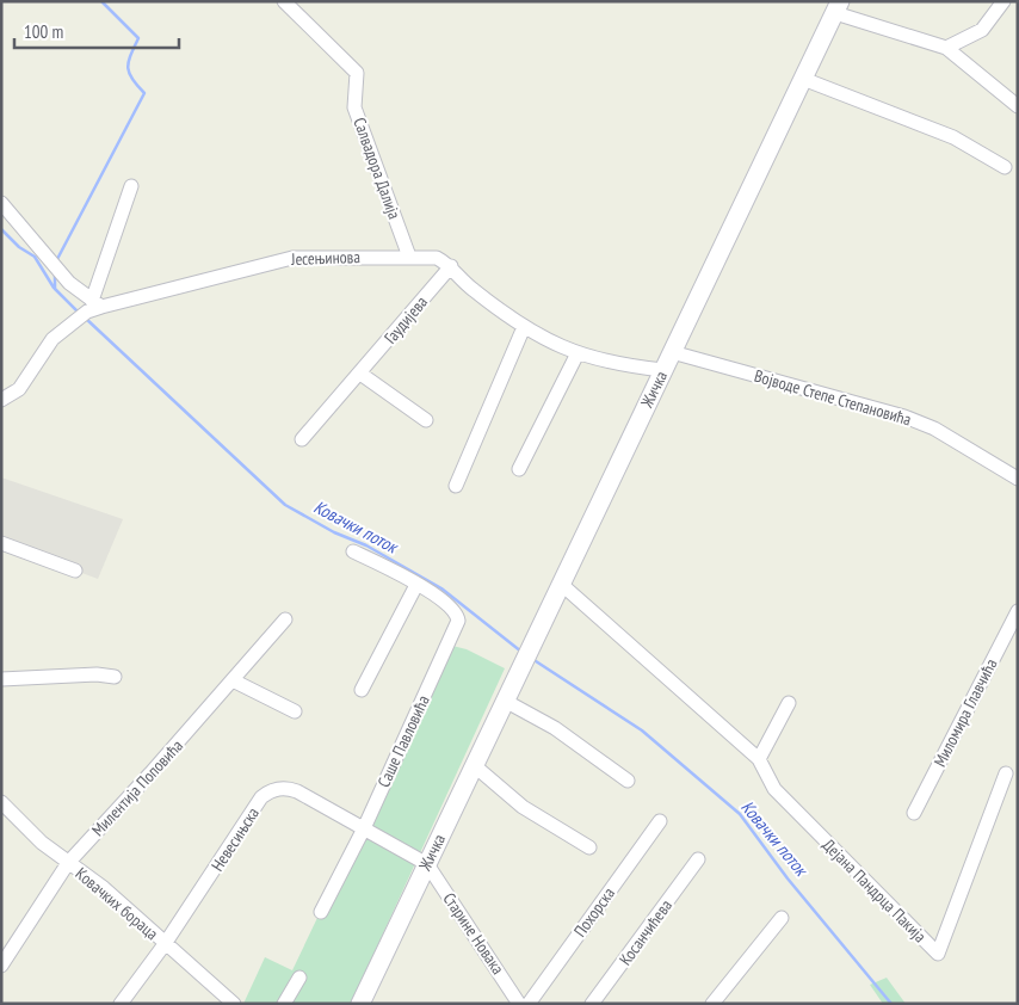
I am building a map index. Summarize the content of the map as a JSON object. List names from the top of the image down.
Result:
{
  "streets": {
    "main road": ["Жичка"],
    "street": [
      "Салвадора Далија",
      "Јесењинова",
      "Гаудијева",
      "Војводе Степе Степановића",
      "Миломира Главчића",
      "Саше Павловића",
      "Милентија Поповића",
      "Невесињска",
      "Дејана Пандрца Пакија",
      "Ковачких бораца",
      "Похорска",
      "Косанчићева",
      "Старине Новака"
    ]
  },
  "crossings": [
    ["Салвадора Далија", "Јесењинова"],
    ["Јесењинова", "Гаудијева"],
    ["Жичка", "Војводе Степе Степановића"],
    ["Жичка", "Невесињска"],
    ["Жичка", "Дејана Пандрца Пакија"],
    ["Жичка", "Старине Новака"],
    ["Саше Павловића", "Невесињска"],
    ["Милентија Поповића", "Ковачких бораца"],
    ["Невесињска", "Ковачких бораца"],
    ["Невесињска", "Старине Новака"]
  ],
  "water": ["Ковачки поток"],
  "scale_bar": "100 m"
}
